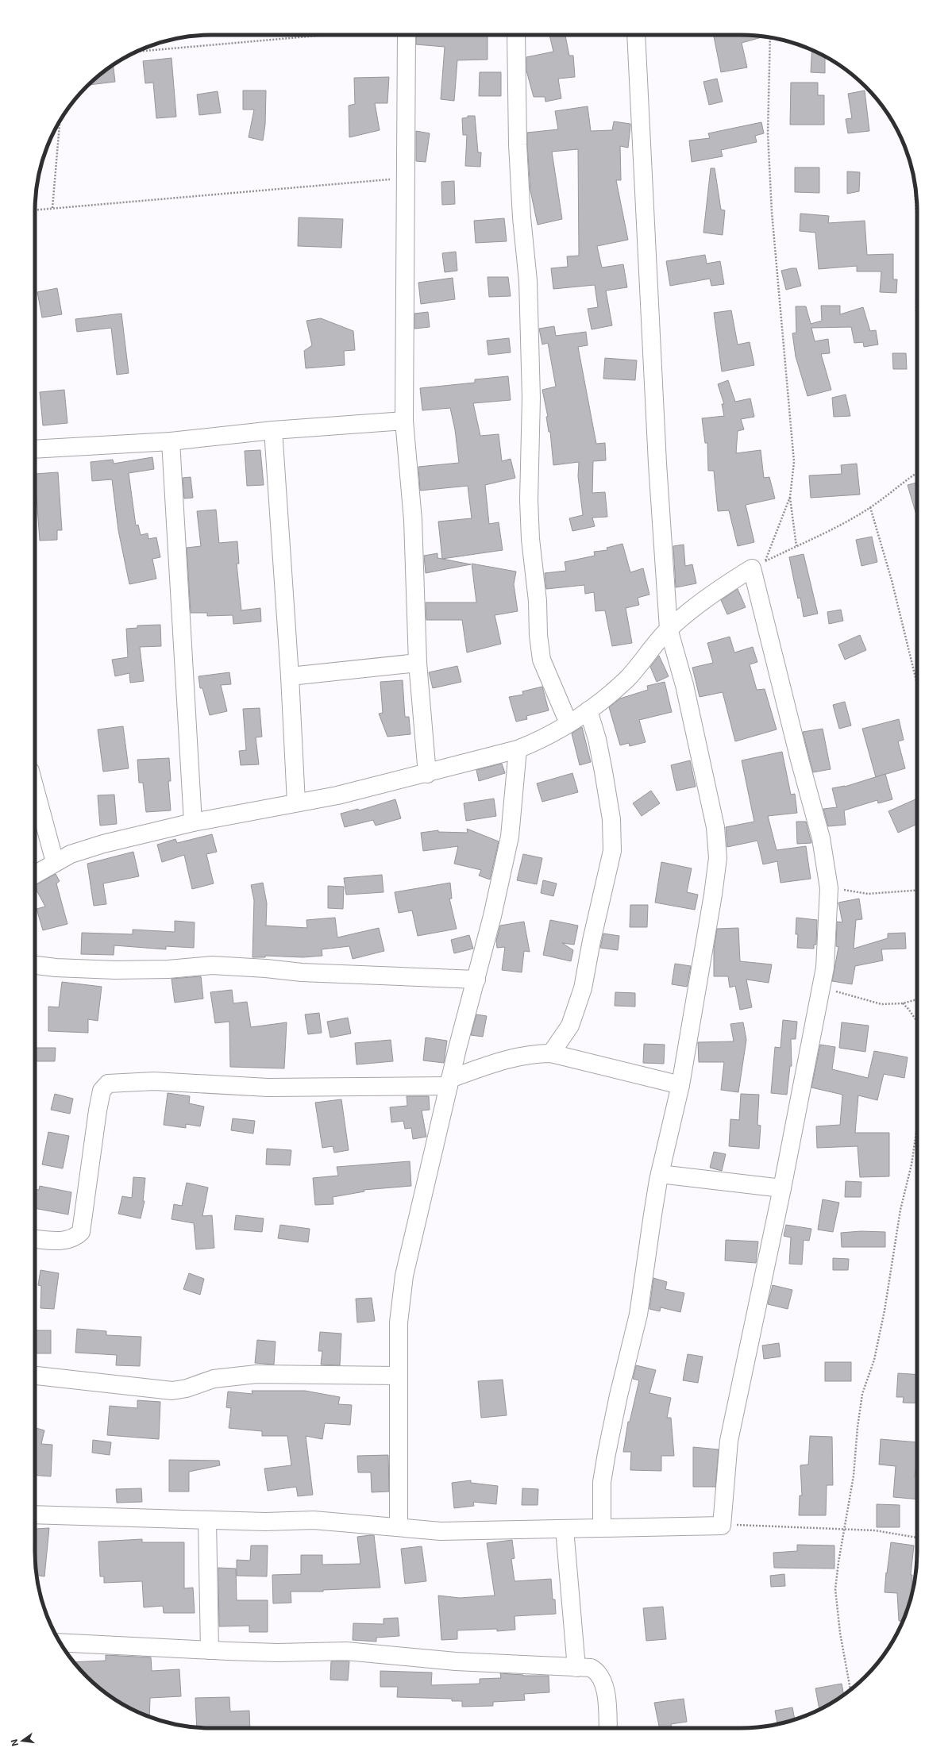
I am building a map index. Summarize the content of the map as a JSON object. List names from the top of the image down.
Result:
{
  "north": "left"
}
